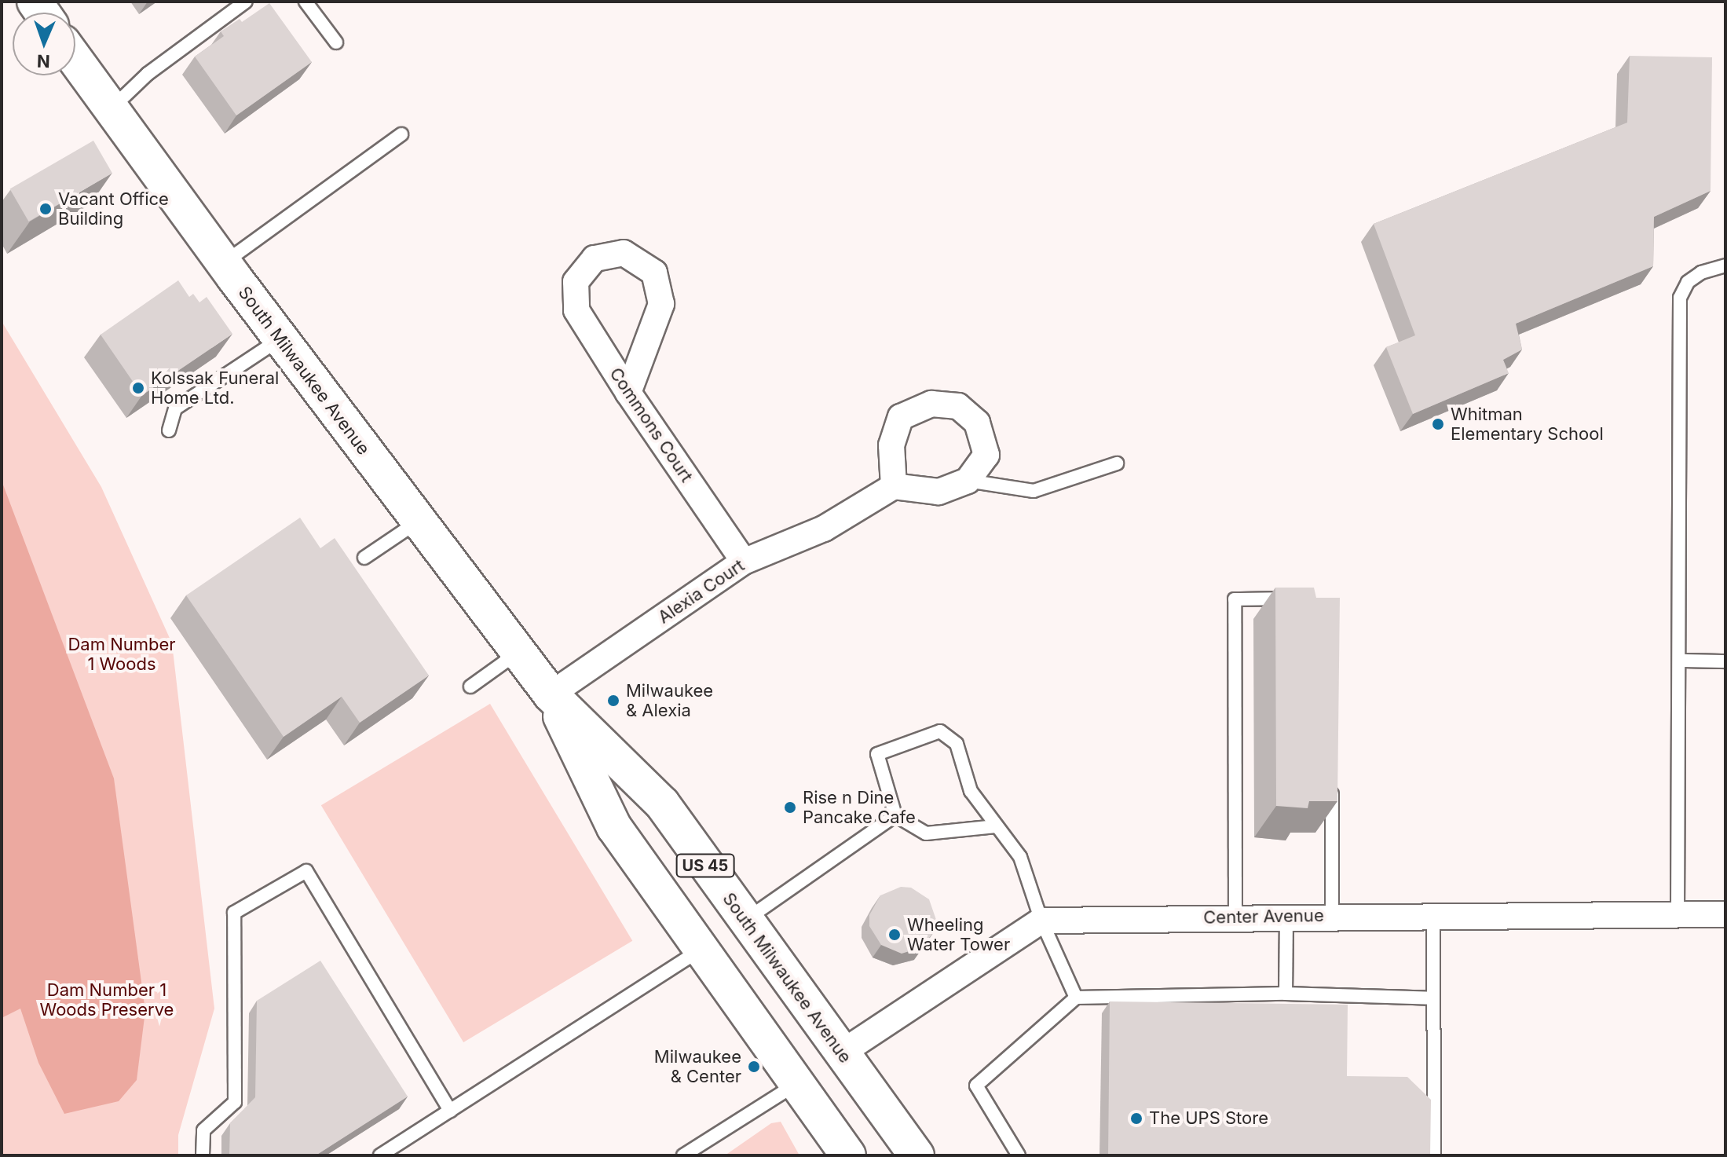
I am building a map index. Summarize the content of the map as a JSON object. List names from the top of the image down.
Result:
{
  "streets": {
    "main road": ["South Milwaukee Avenue", "US 45"],
    "street": ["Commons Court", "Alexia Court", "Center Avenue"]
  },
  "crossings": [
    ["South Milwaukee Avenue", "Alexia Court"],
    ["Commons Court", "Alexia Court"]
  ],
  "parks": ["Dam Number 1 Woods", "Dam Number 1 Woods Preserve"],
  "places": [
    "Vacant Office Building",
    "Kolssak Funeral Home Ltd.",
    "Whitman Elementary School",
    "Milwaukee & Alexia",
    "Rise n Dine Pancake Cafe",
    "Wheeling Water Tower",
    "Milwaukee & Center",
    "The UPS Store"
  ],
  "north": "bottom"
}
